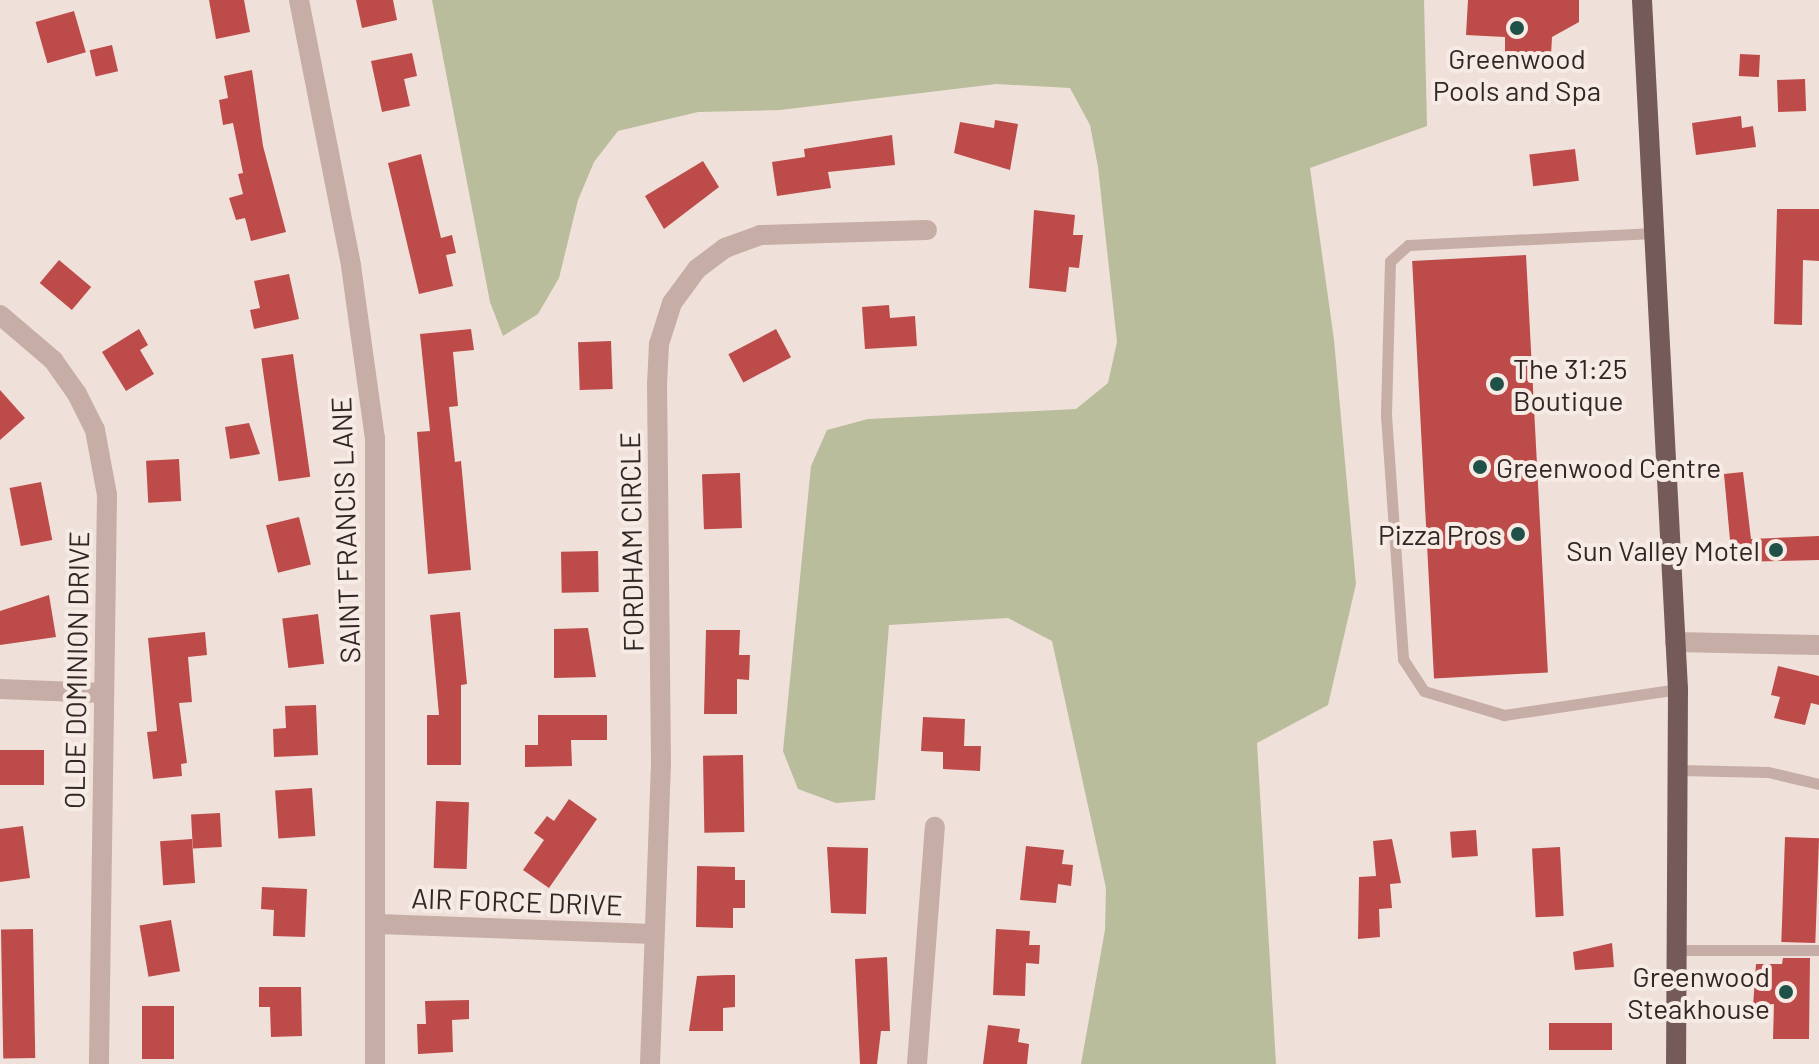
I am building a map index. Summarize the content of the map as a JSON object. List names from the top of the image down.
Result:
{
  "streets": {
    "street": [
      "SAINT FRANCIS LANE",
      "FORDHAM CIRCLE",
      "OLDE DOMINION DRIVE",
      "AIR FORCE DRIVE"
    ]
  },
  "crossings": [
    ["SAINT FRANCIS LANE", "AIR FORCE DRIVE"],
    ["FORDHAM CIRCLE", "AIR FORCE DRIVE"]
  ],
  "places": [
    "Greenwood Pools and Spa",
    "The 31:25 Boutique",
    "Greenwood Centre",
    "Pizza Pros",
    "Sun Valley Motel",
    "Greenwood Steakhouse"
  ]
}
